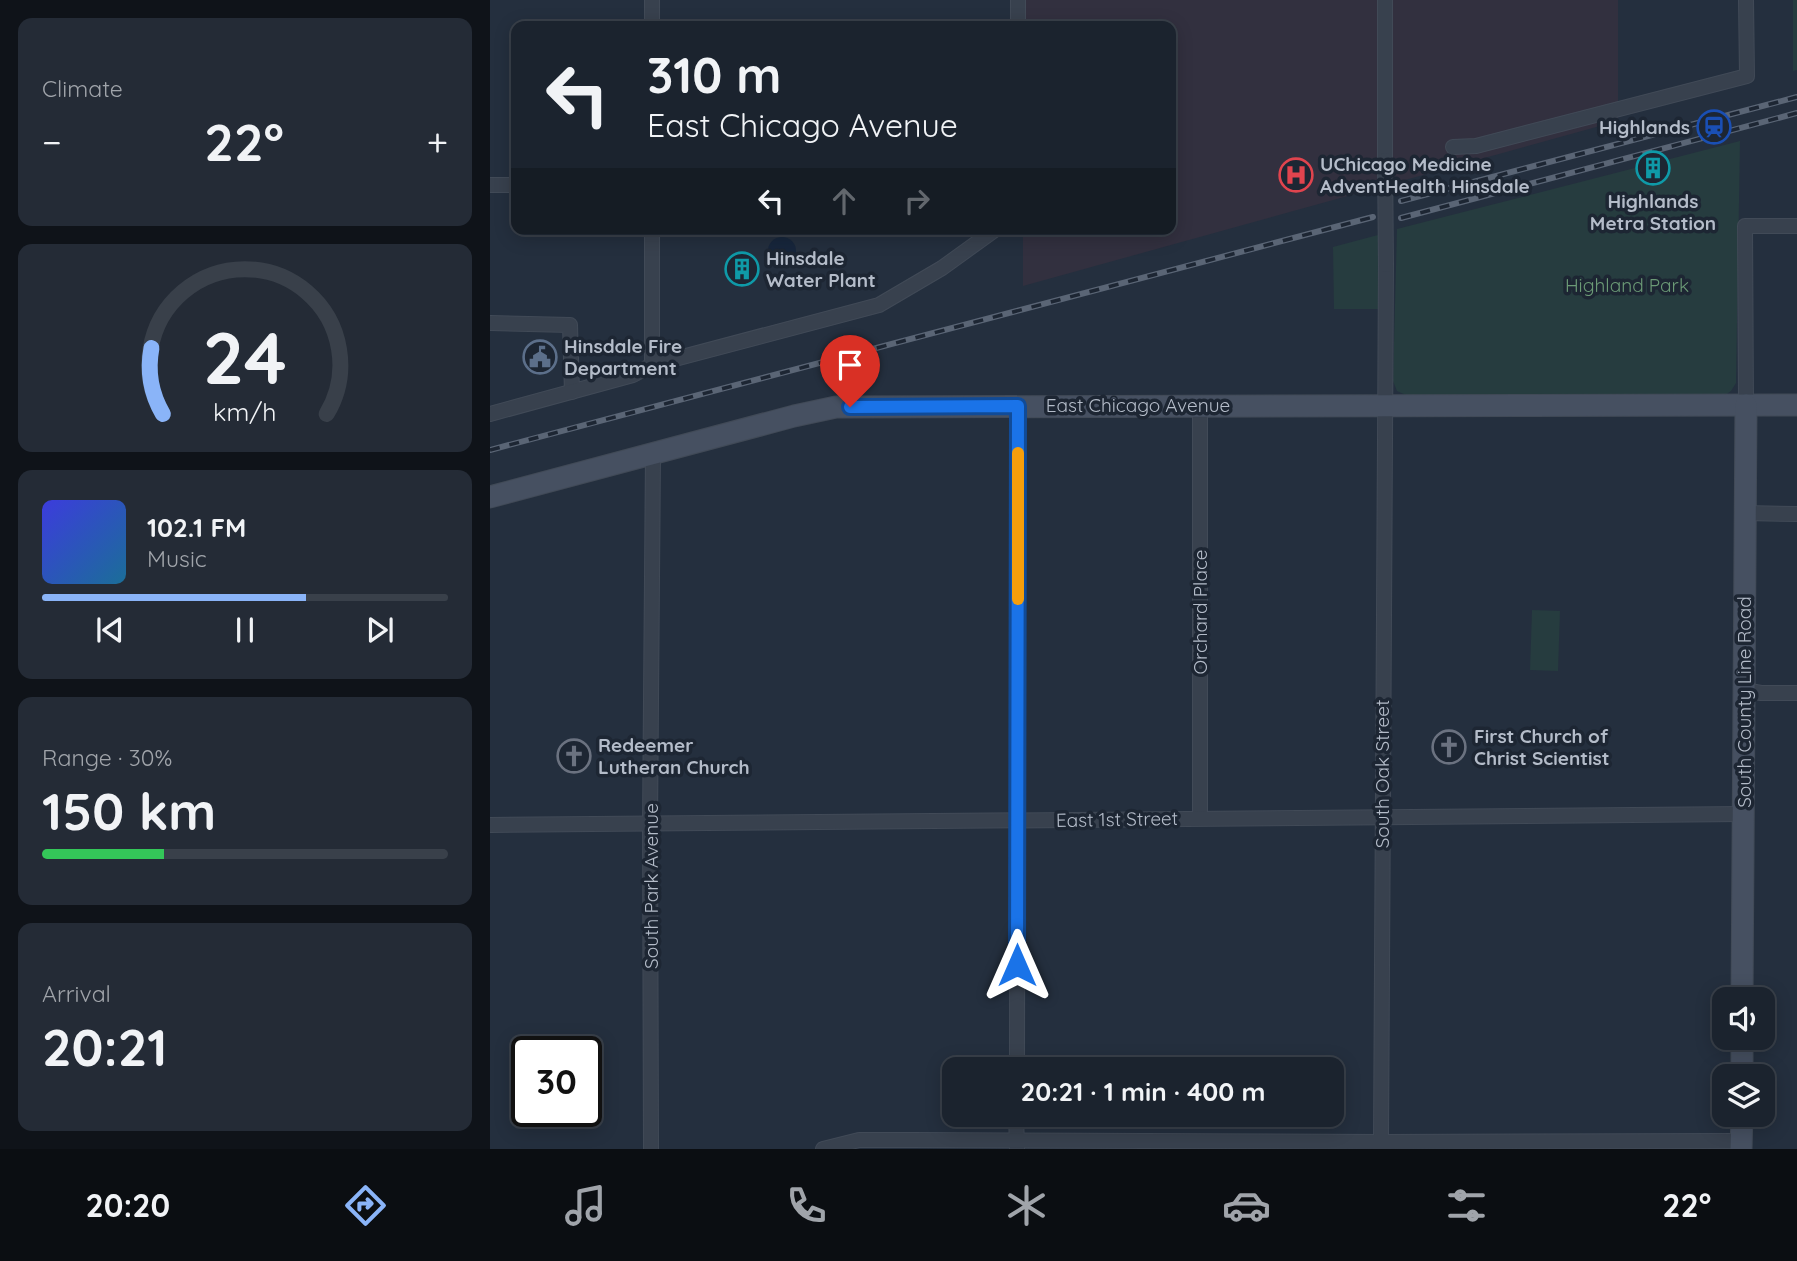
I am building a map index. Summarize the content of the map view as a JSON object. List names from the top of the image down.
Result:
{
  "streets": {
    "main road": ["East Chicago Avenue", "South County Line Road"],
    "street": [
      "Orchard Place",
      "South Oak Street",
      "East 1st Street",
      "South Park Avenue"
    ]
  },
  "crossings": [
    ["East Chicago Avenue", "Orchard Place"],
    ["East Chicago Avenue", "South County Line Road"],
    ["East Chicago Avenue", "South Oak Street"],
    ["East Chicago Avenue", "South Park Avenue"],
    ["Orchard Place", "East 1st Street"],
    ["South County Line Road", "East 1st Street"],
    ["South Oak Street", "East 1st Street"],
    ["East 1st Street", "South Park Avenue"]
  ],
  "parks": ["Highland Park"],
  "places": {
    "station": ["Highlands"],
    "building": ["Highlands Metra Station", "Hinsdale Water Plant"],
    "hospital": ["UChicago Medicine AdventHealth Hinsdale"],
    "public building": ["Hinsdale Fire Department"],
    "church": ["First Church of Christ Scientist", "Redeemer Lutheran Church"]
  },
  "page": {
    "tile": [
      "Climate",
      ["Range · 30%", "150 km"],
      ["Arrival", "20:21"]
    ],
    "turn": ["310 m", "East Chicago Avenue"],
    "heat": ["−", "22°", "+"],
    "song": ["102.1 FM", "Music"],
    "limit": "30",
    "trip": "20:21 · 1 min · 400 m",
    "tabs": ["20:20", "22°"],
    "gauge": ["24", "km/h"]
  }
}
